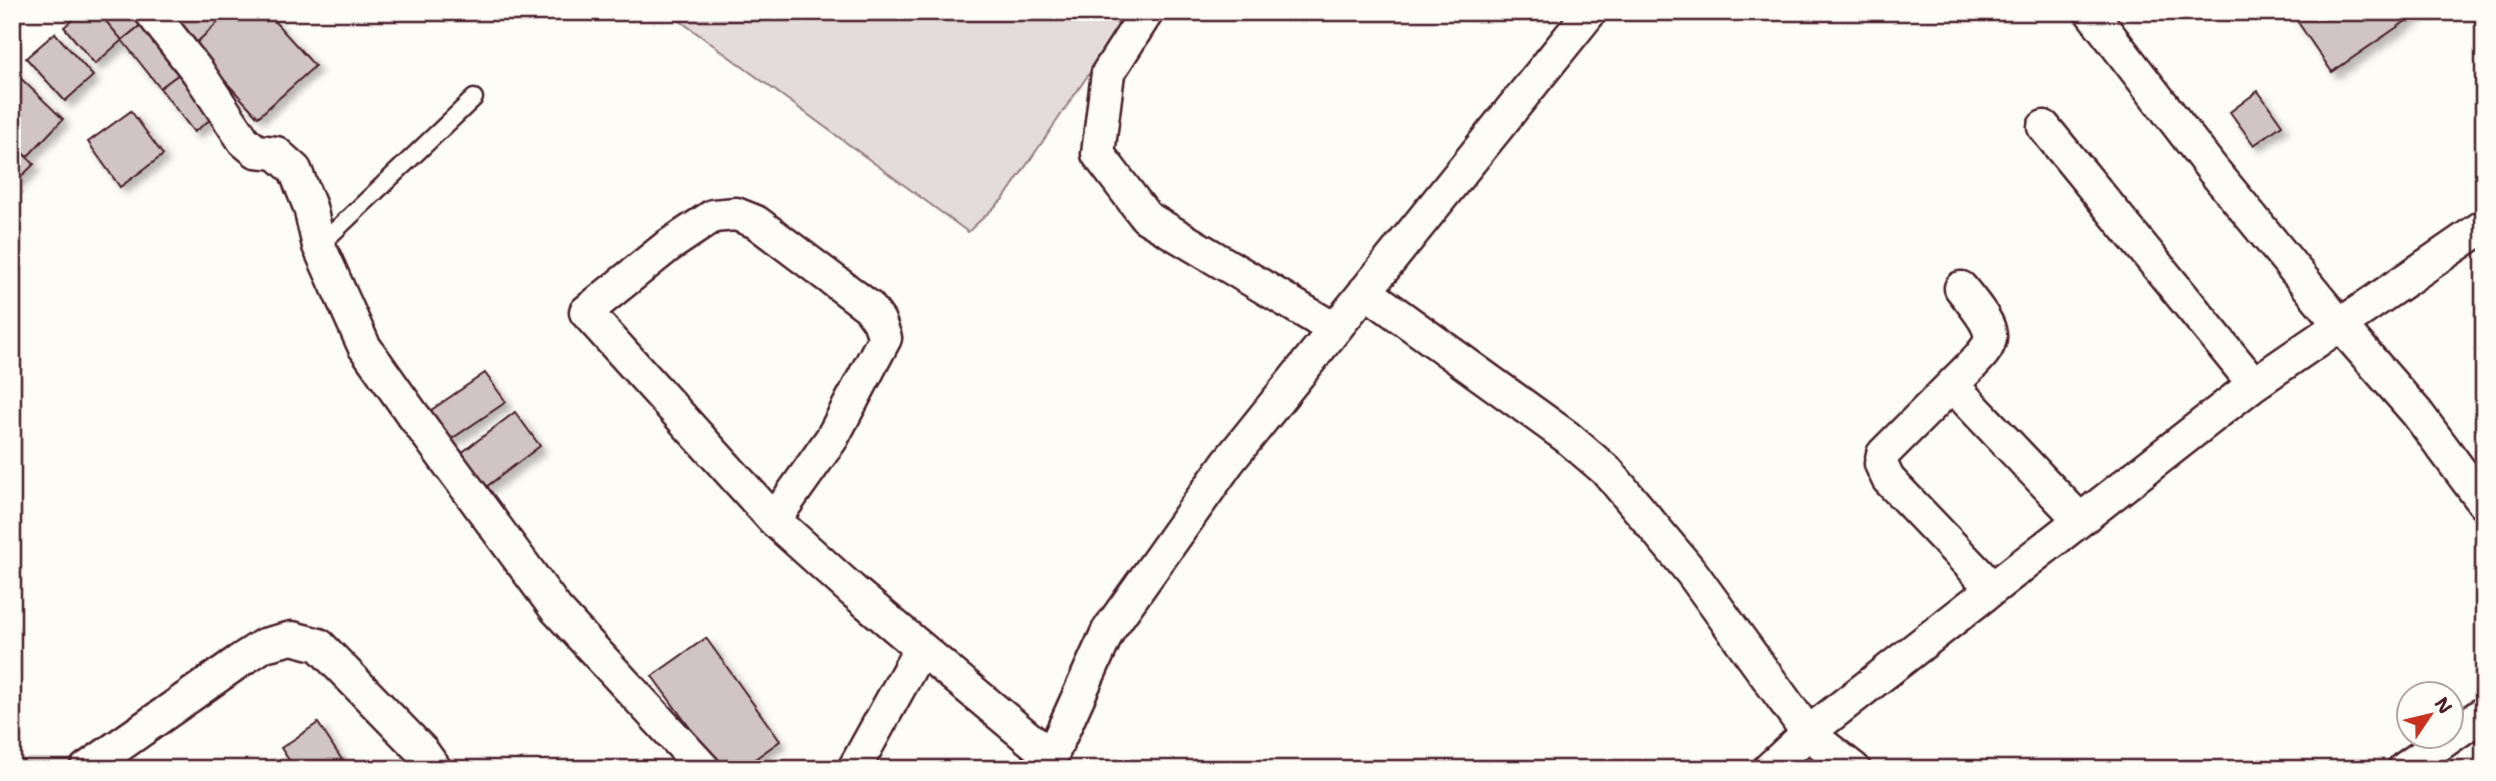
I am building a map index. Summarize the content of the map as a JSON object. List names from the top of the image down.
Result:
{
  "north": "top right"
}
